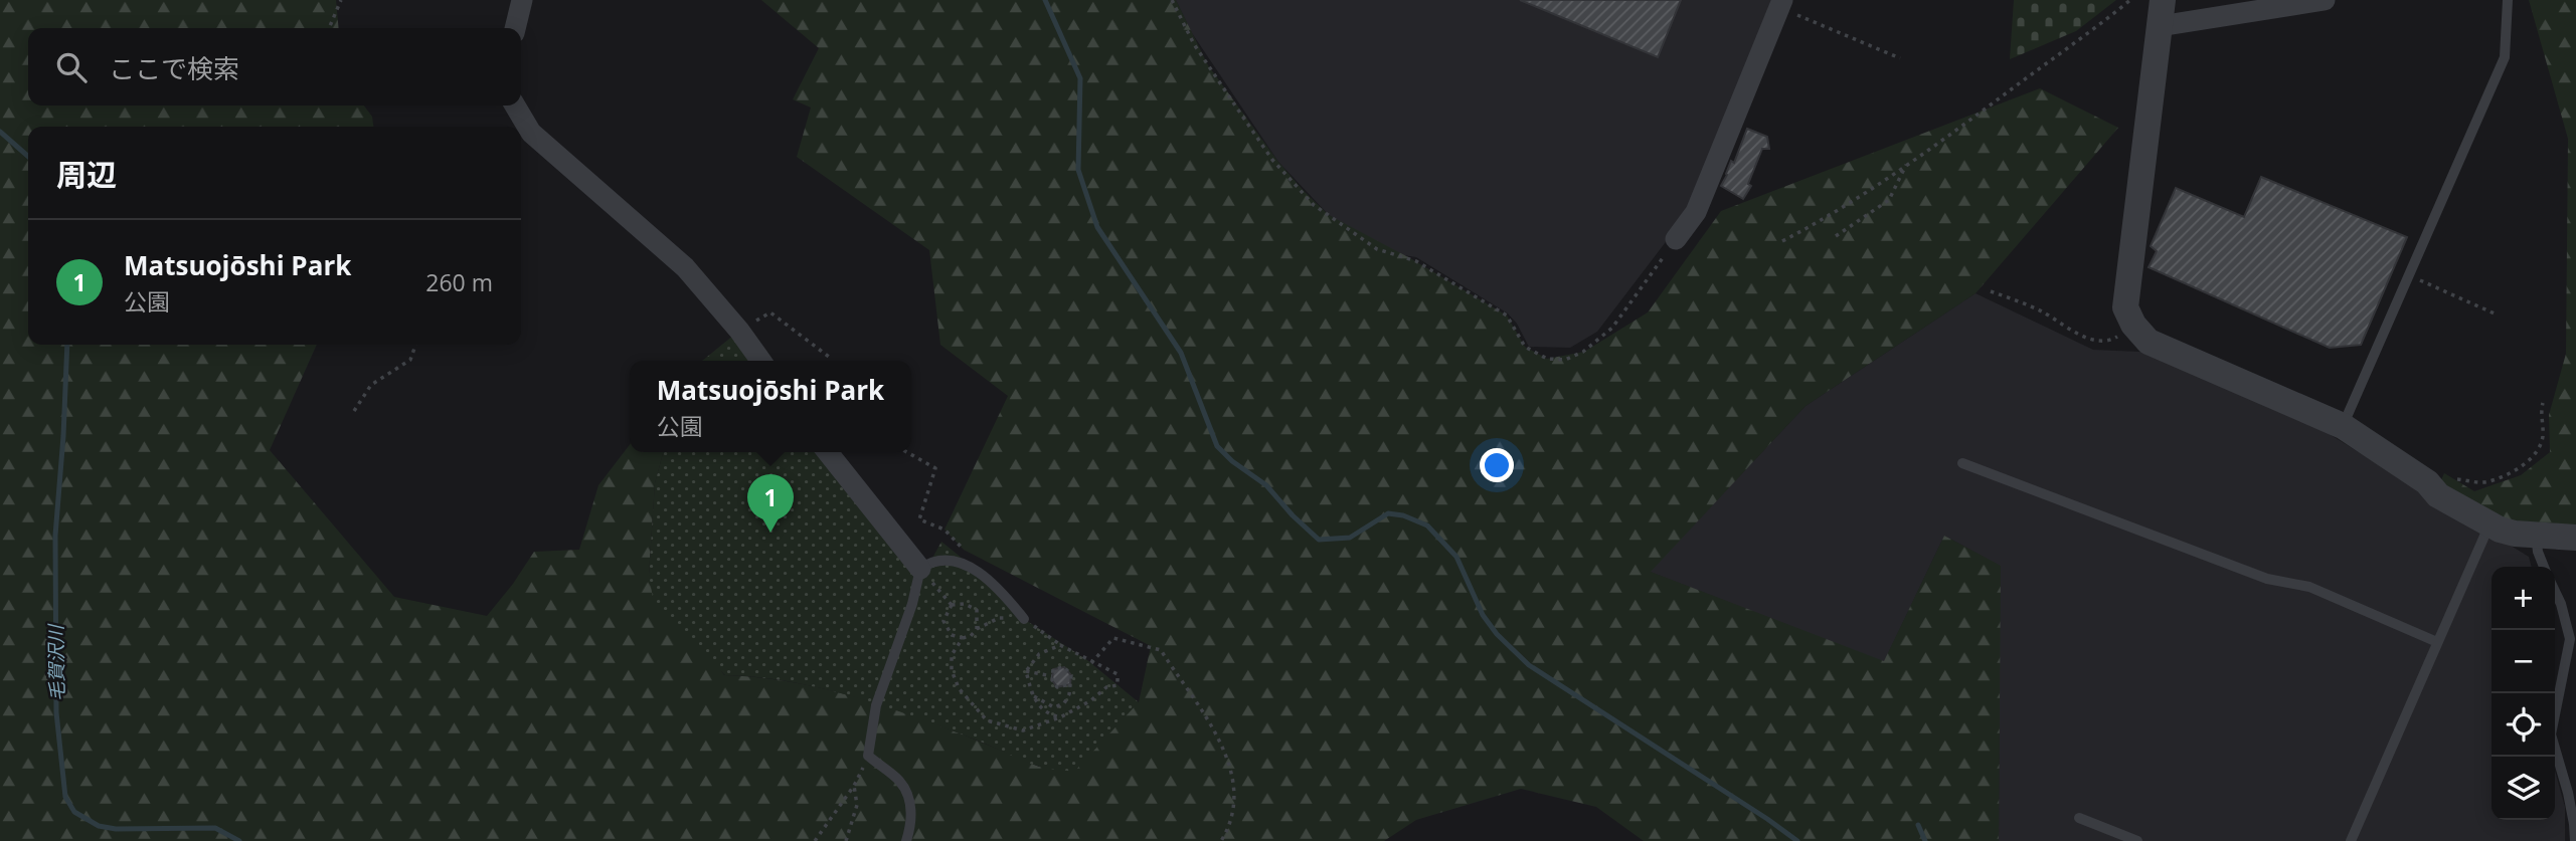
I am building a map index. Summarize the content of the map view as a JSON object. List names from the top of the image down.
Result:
{
  "water": ["毛賀沢川"],
  "page": {
    "search": "ここで検索",
    "heading": "周辺",
    "list": [
      {
        "mark": "1",
        "name": "Matsuojōshi Park",
        "note": "公園",
        "value": "260 m"
      }
    ],
    "popup": ["Matsuojōshi Park", "公園"],
    "pins": "1",
    "map_buttons": ["+", "−"]
  }
}
